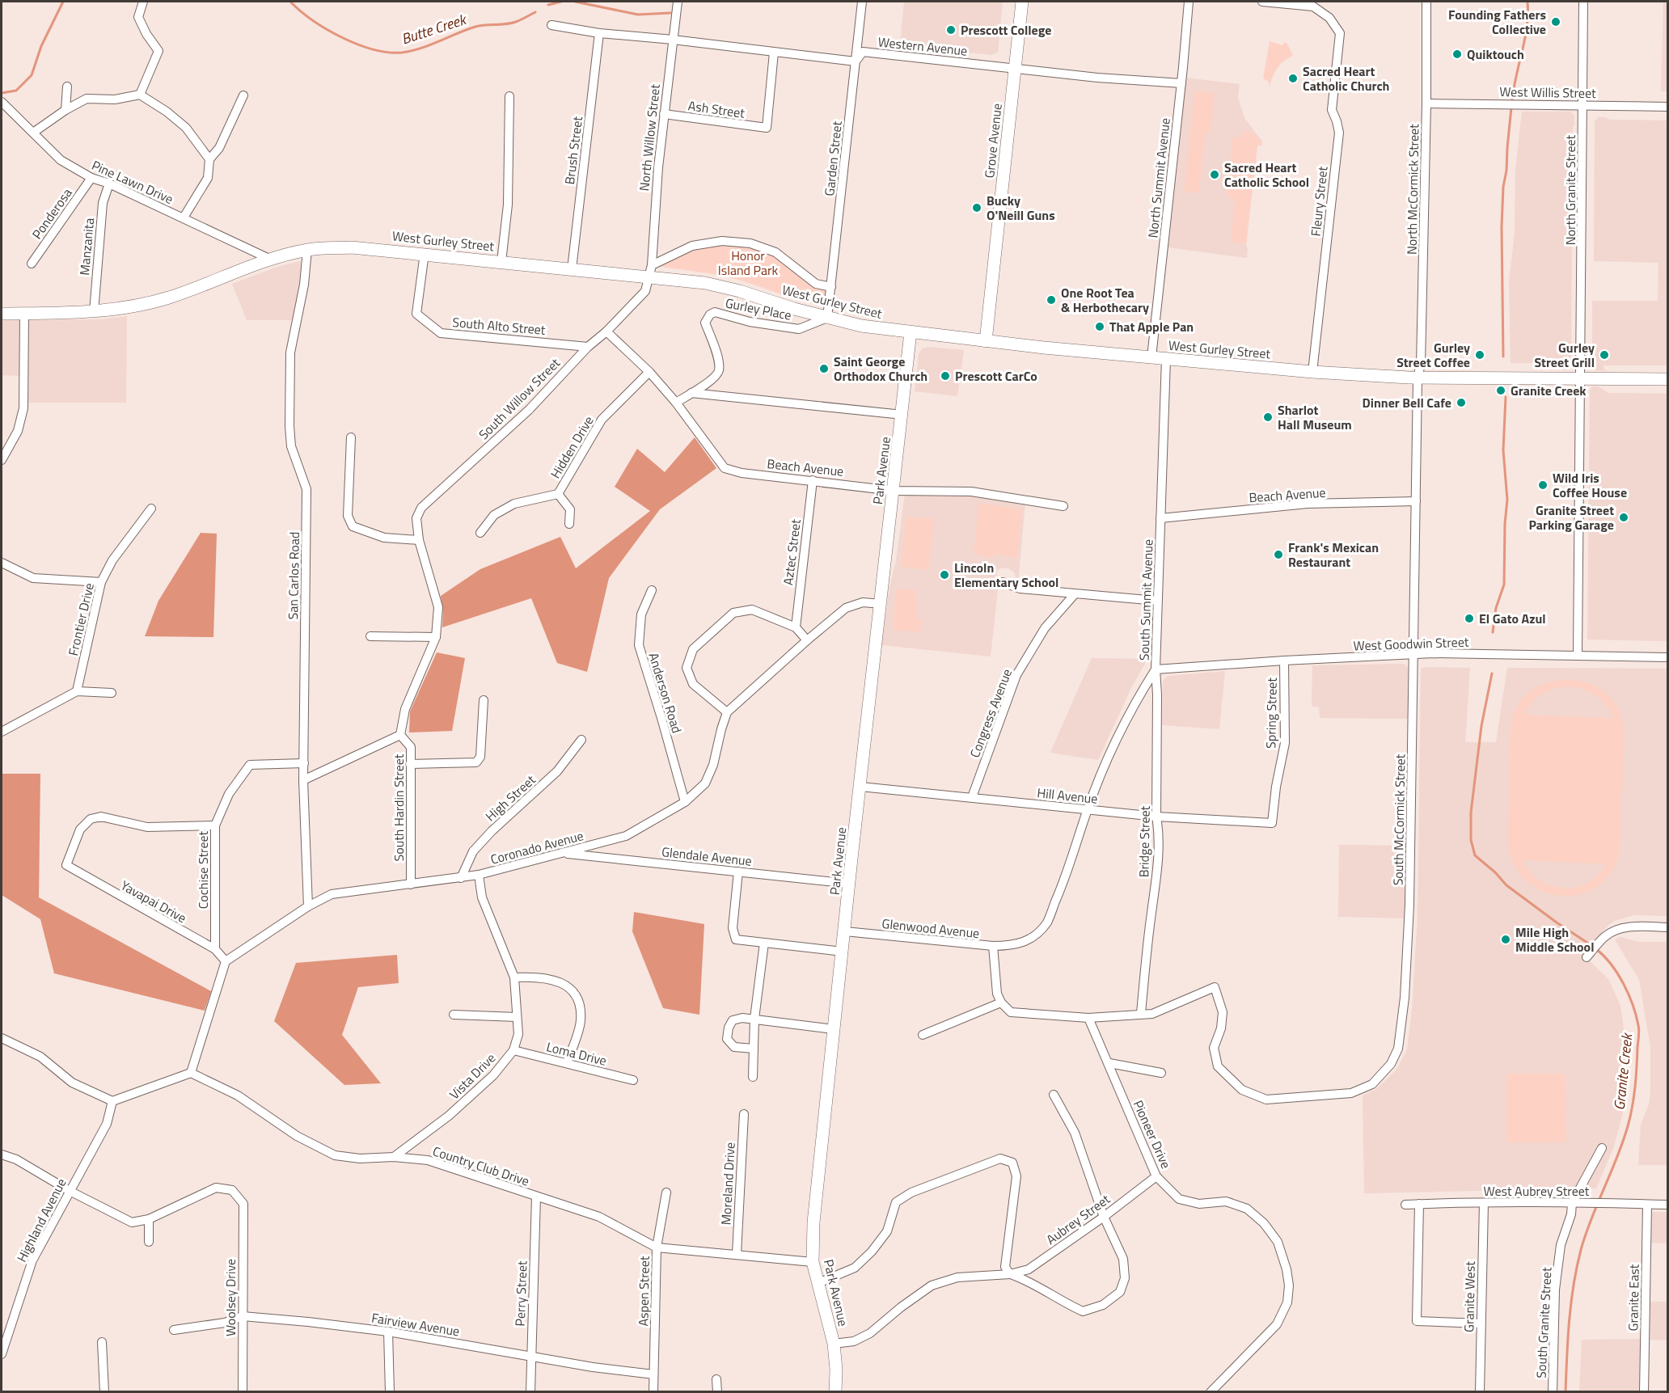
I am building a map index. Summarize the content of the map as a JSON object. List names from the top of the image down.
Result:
{
  "streets": {
    "main road": ["Grove Avenue", "West Gurley Street", "Park Avenue"],
    "street": [
      "Western Avenue",
      "West Willis Street",
      "Ash Street",
      "North Willow Street",
      "Brush Street",
      "Garden Street",
      "North Summit Avenue",
      "Pine Lawn Drive",
      "North McCormick Street",
      "North Granite Street",
      "Fleury Street",
      "Ponderosa",
      "Manzanita",
      "Gurley Place",
      "South Alto Street",
      "South Willow Street",
      "Hidden Drive",
      "Beach Avenue",
      "Aztec Street",
      "San Carlos Road",
      "South Summit Avenue",
      "Frontier Drive",
      "West Goodwin Street",
      "Anderson Road",
      "Congress Avenue",
      "Spring Street",
      "Hill Avenue",
      "High Street",
      "South Hardin Street",
      "South McCormick Street",
      "Bridge Street",
      "Coronado Avenue",
      "Glendale Avenue",
      "Cochise Street",
      "Yavapai Drive",
      "Glenwood Avenue",
      "Loma Drive",
      "Vista Drive",
      "Pioneer Drive",
      "Country Club Drive",
      "Moreland Drive",
      "West Aubrey Street",
      "Aubrey Street",
      "Highland Avenue",
      "Aspen Street",
      "Perry Street",
      "Granite West",
      "Woolsey Drive",
      "Granite East",
      "South Granite Street",
      "Fairview Avenue"
    ]
  },
  "crossings": [
    ["Western Avenue", "Grove Avenue"],
    ["Western Avenue", "Garden Street"],
    ["Western Avenue", "North Summit Avenue"],
    ["West Willis Street", "North McCormick Street"],
    ["West Willis Street", "North Granite Street"],
    ["Ash Street", "North Willow Street"],
    ["North Willow Street", "West Gurley Street"],
    ["North Willow Street", "South Willow Street"],
    ["Grove Avenue", "West Gurley Street"],
    ["Brush Street", "West Gurley Street"],
    ["Garden Street", "West Gurley Street"],
    ["Garden Street", "Gurley Place"],
    ["North Summit Avenue", "West Gurley Street"],
    ["Pine Lawn Drive", "Ponderosa"],
    ["Pine Lawn Drive", "West Gurley Street"],
    ["Pine Lawn Drive", "Manzanita"],
    ["North McCormick Street", "West Gurley Street"],
    ["North McCormick Street", "South McCormick Street"],
    ["North Granite Street", "West Gurley Street"],
    ["Fleury Street", "West Gurley Street"],
    ["West Gurley Street", "Manzanita"],
    ["West Gurley Street", "Gurley Place"],
    ["West Gurley Street", "South Alto Street"],
    ["West Gurley Street", "South Willow Street"],
    ["West Gurley Street", "Park Avenue"],
    ["West Gurley Street", "San Carlos Road"],
    ["West Gurley Street", "South Summit Avenue"],
    ["West Gurley Street", "South McCormick Street"],
    ["Gurley Place", "Beach Avenue"],
    ["South Alto Street", "South Willow Street"],
    ["South Willow Street", "Beach Avenue"],
    ["South Willow Street", "South Hardin Street"],
    ["Hidden Drive", "Beach Avenue"],
    ["Beach Avenue", "Park Avenue"],
    ["Beach Avenue", "Aztec Street"],
    ["Beach Avenue", "South Summit Avenue"],
    ["Beach Avenue", "South McCormick Street"],
    ["Park Avenue", "Hill Avenue"],
    ["Park Avenue", "Glendale Avenue"],
    ["Park Avenue", "Glenwood Avenue"],
    ["Park Avenue", "Country Club Drive"],
    ["San Carlos Road", "Coronado Avenue"],
    ["San Carlos Road", "Cochise Street"],
    ["South Summit Avenue", "West Goodwin Street"],
    ["South Summit Avenue", "Hill Avenue"],
    ["South Summit Avenue", "Bridge Street"],
    ["South Summit Avenue", "Glenwood Avenue"],
    ["West Goodwin Street", "Spring Street"],
    ["West Goodwin Street", "South McCormick Street"],
    ["West Goodwin Street", "Bridge Street"],
    ["Anderson Road", "Coronado Avenue"],
    ["Congress Avenue", "Hill Avenue"],
    ["Spring Street", "Hill Avenue"],
    ["Hill Avenue", "Bridge Street"],
    ["High Street", "Coronado Avenue"],
    ["South Hardin Street", "Coronado Avenue"],
    ["South McCormick Street", "Bridge Street"],
    ["Coronado Avenue", "Glendale Avenue"],
    ["Coronado Avenue", "Yavapai Drive"],
    ["Coronado Avenue", "Vista Drive"],
    ["Cochise Street", "Yavapai Drive"],
    ["Loma Drive", "Vista Drive"],
    ["Vista Drive", "Country Club Drive"],
    ["Pioneer Drive", "Aubrey Street"],
    ["Country Club Drive", "Moreland Drive"],
    ["Country Club Drive", "Aspen Street"],
    ["Country Club Drive", "Perry Street"],
    ["West Aubrey Street", "Granite West"],
    ["West Aubrey Street", "Granite East"],
    ["West Aubrey Street", "South Granite Street"],
    ["Aspen Street", "Fairview Avenue"],
    ["Perry Street", "Fairview Avenue"],
    ["Woolsey Drive", "Fairview Avenue"]
  ],
  "water": ["Butte Creek", "Granite Creek"],
  "parks": ["Honor Island Park"],
  "places": [
    "Founding Fathers Collective",
    "Prescott College",
    "Quiktouch",
    "Sacred Heart Catholic Church",
    "Sacred Heart Catholic School",
    "Bucky O'Neill Guns",
    "One Root Tea & Herbothecary",
    "That Apple Pan",
    "Gurley Street Coffee",
    "Gurley Street Grill",
    "Saint George Orthodox Church",
    "Prescott CarCo",
    "Granite Creek",
    "Dinner Bell Cafe",
    "Sharlot Hall Museum",
    "Wild Iris Coffee House",
    "Granite Street Parking Garage",
    "Frank's Mexican Restaurant",
    "Lincoln Elementary School",
    "El Gato Azul",
    "Mile High Middle School"
  ]
}
